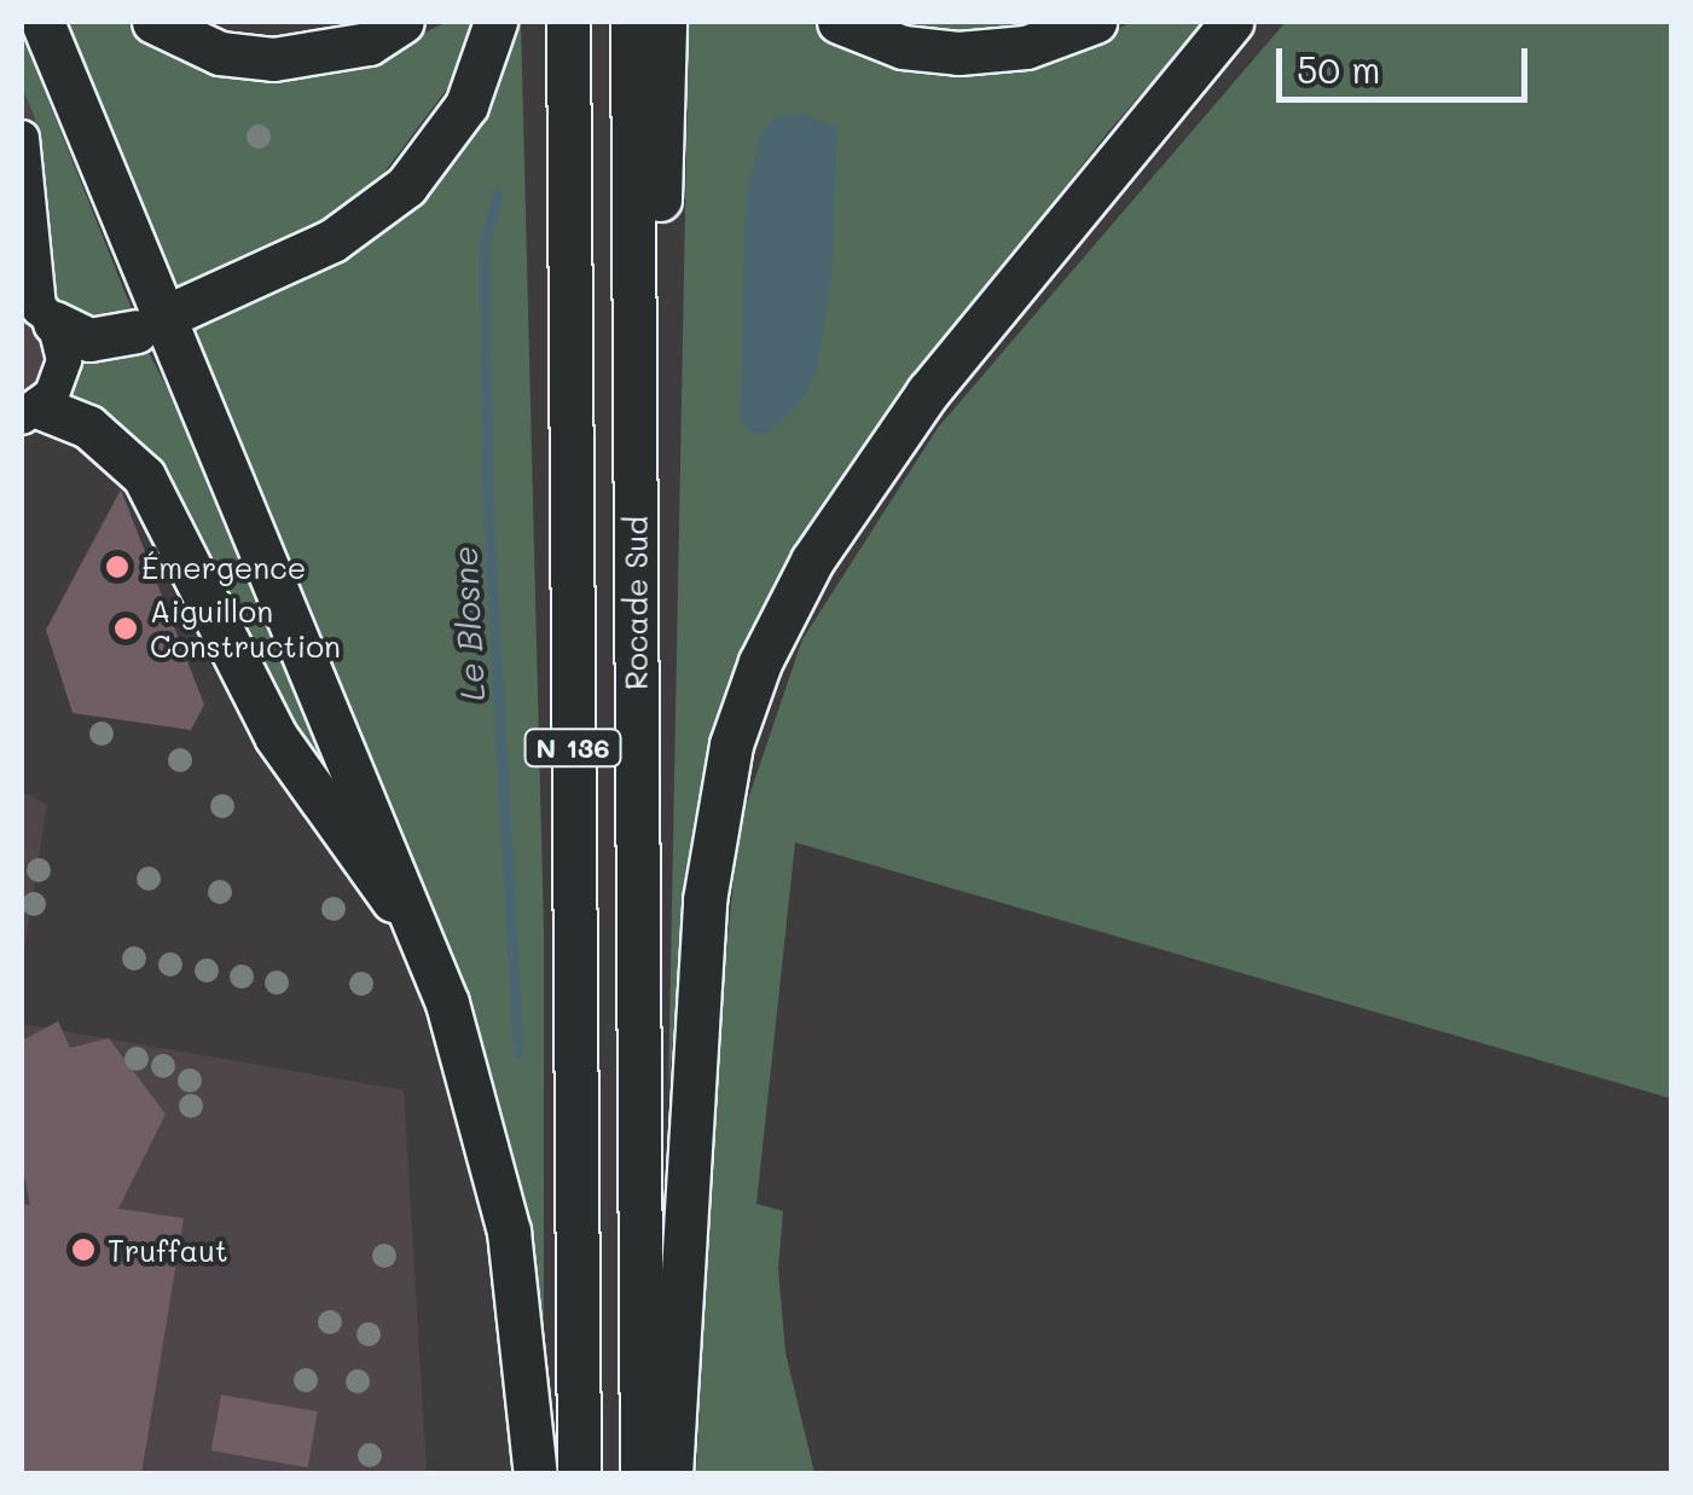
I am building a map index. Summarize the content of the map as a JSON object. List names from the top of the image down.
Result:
{
  "streets": {
    "highway": ["Rocade Sud", "N 136"]
  },
  "water": ["Le Blosne"],
  "places": ["Émergence", "Aiguillon Construction", "Truffaut"],
  "scale_bar": "50 m"
}
